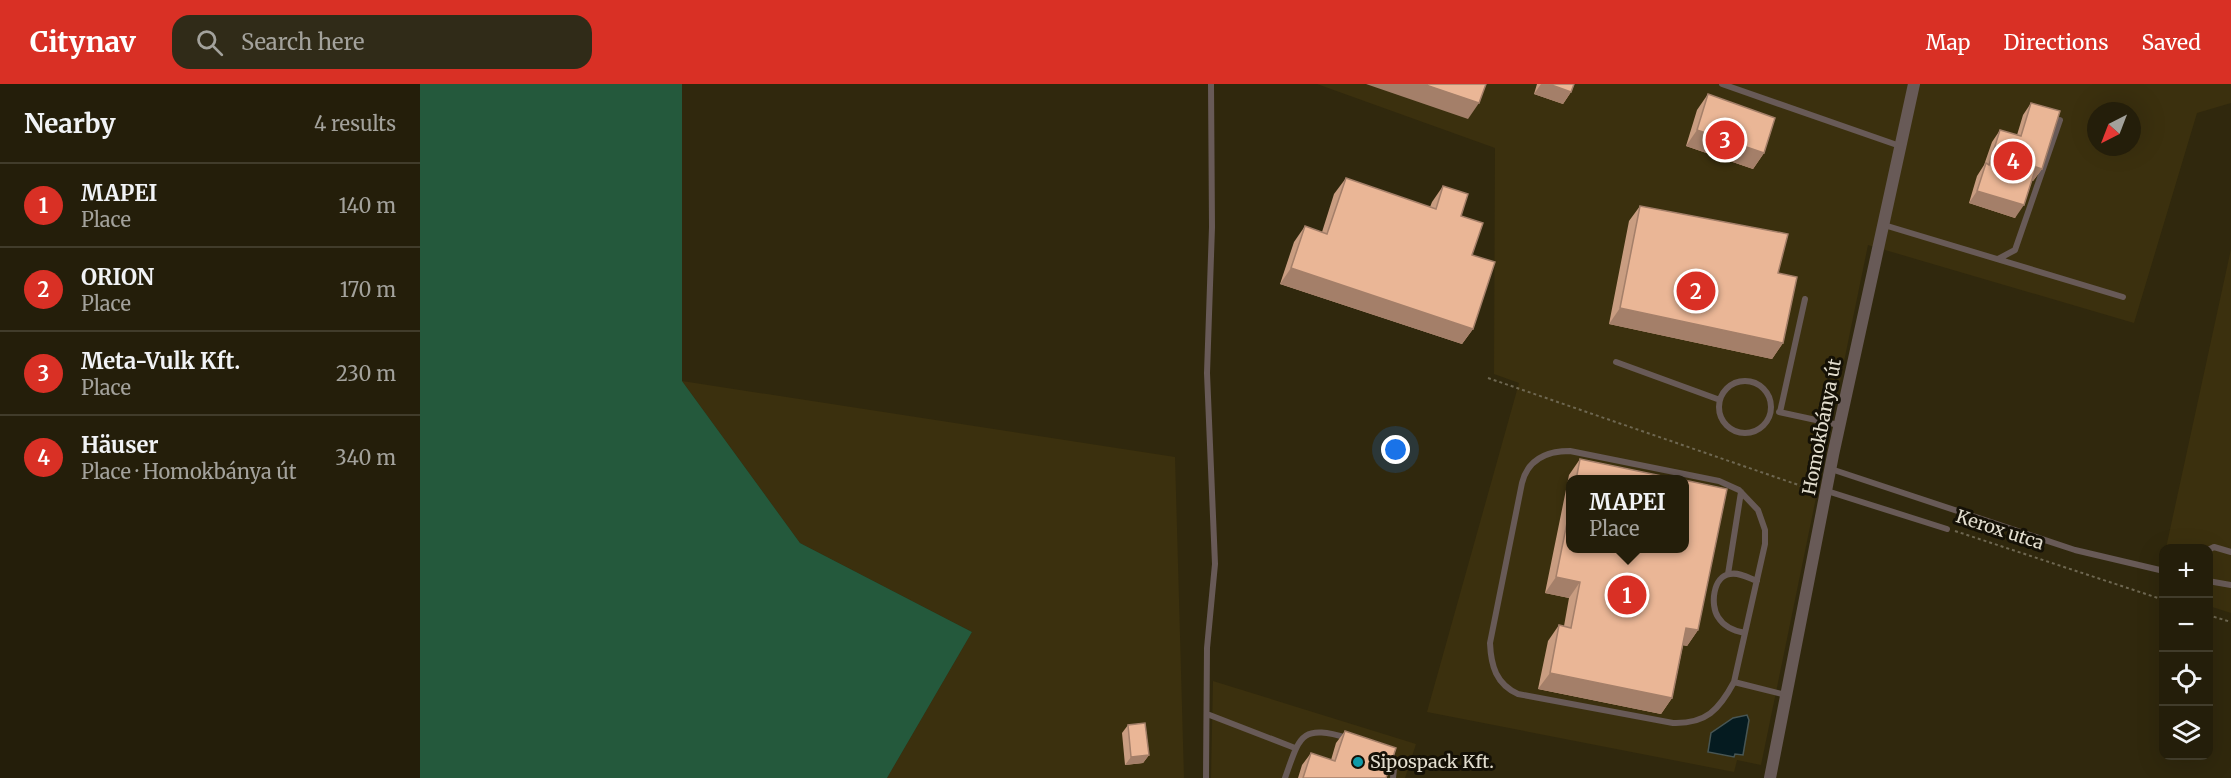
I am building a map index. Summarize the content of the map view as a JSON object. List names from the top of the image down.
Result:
{
  "streets": {
    "street": ["Homokbánya út"],
    "lane": ["Kerox utca"]
  },
  "crossings": [
    ["Homokbánya út", "Kerox utca"]
  ],
  "places": ["Sipospack Kft."],
  "north": "bottom left",
  "page": {
    "header": "Citynav",
    "search": "Search here",
    "nav": ["Map", "Directions", "Saved"],
    "heading": ["Nearby", "4 results"],
    "pins": [
      "3",
      "4",
      "2",
      "1"
    ],
    "list": [
      {
        "mark": "1",
        "name": "MAPEI",
        "note": "Place",
        "value": "140 m"
      },
      {
        "mark": "2",
        "name": "ORION",
        "note": "Place",
        "value": "170 m"
      },
      {
        "mark": "3",
        "name": "Meta-Vulk Kft.",
        "note": "Place",
        "value": "230 m"
      },
      {
        "mark": "4",
        "name": "Häuser",
        "note": "Place · Homokbánya út",
        "value": "340 m"
      }
    ],
    "popup": ["MAPEI", "Place"],
    "map_buttons": ["+", "−"]
  }
}
